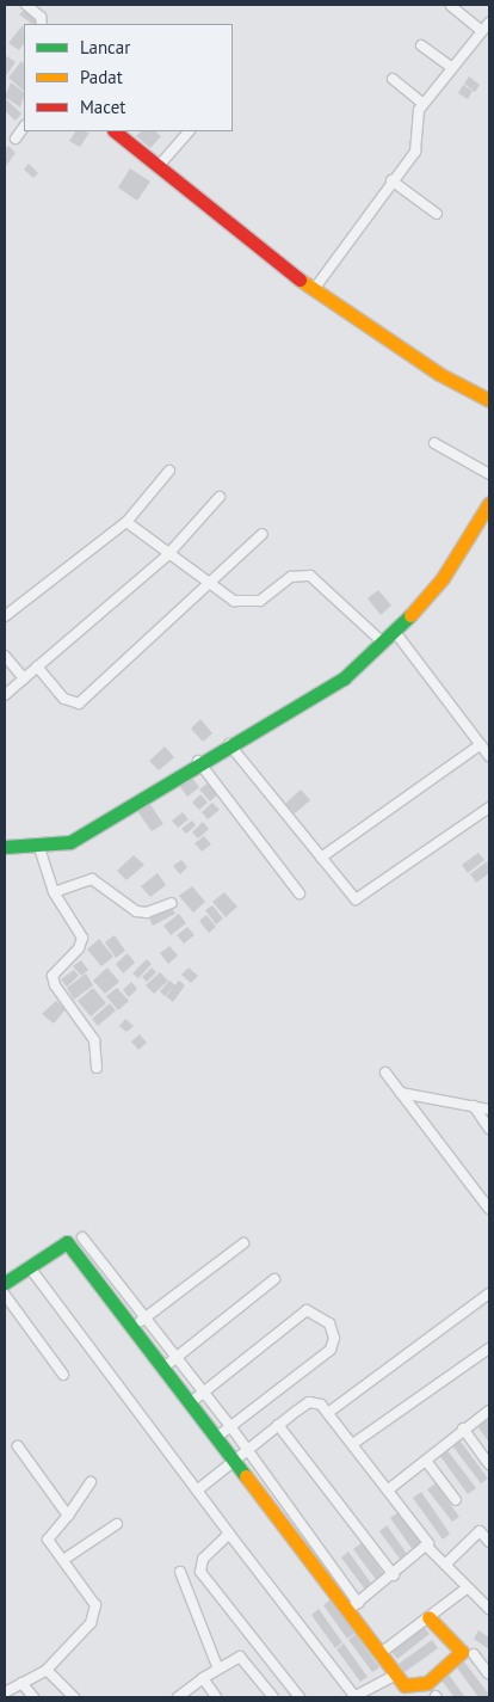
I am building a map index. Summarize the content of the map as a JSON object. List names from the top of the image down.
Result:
{
  "legend": ["Lancar", "Padat", "Macet"]
}
